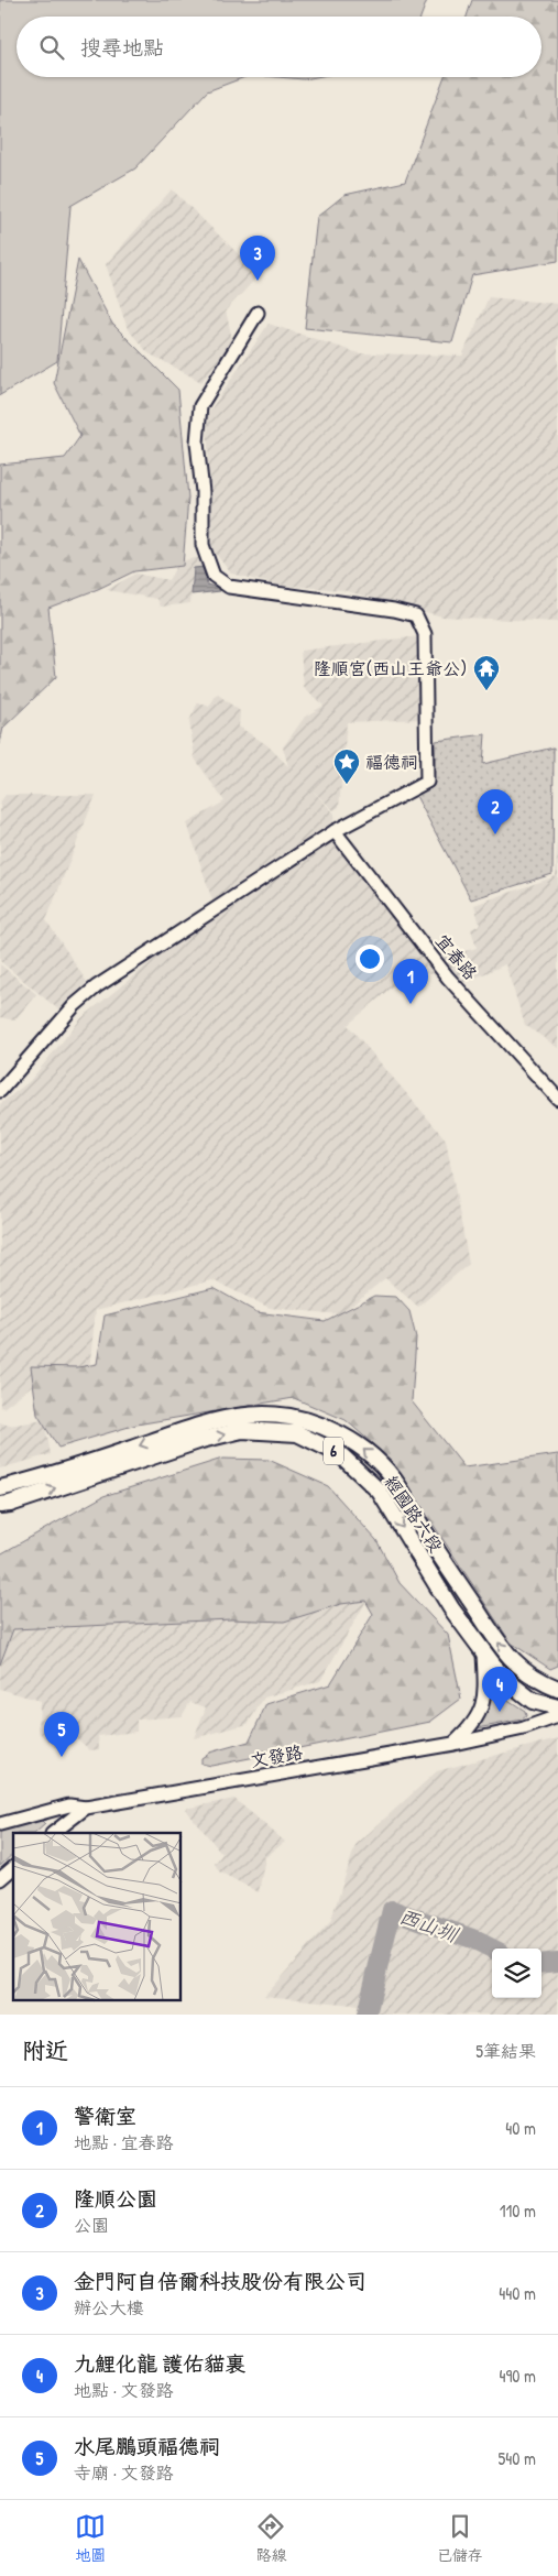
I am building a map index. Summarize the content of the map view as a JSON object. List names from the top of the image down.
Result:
{
  "streets": {
    "main road": ["6", "經國路六段"],
    "street": ["宜春路", "文發路"]
  },
  "water": ["西山圳"],
  "places": {
    "temple": ["隆順宮(西山王爺公)"],
    "place": ["福德祠"]
  },
  "page": {
    "search": "搜尋地點",
    "pins": [
      "3",
      "2",
      "1",
      "4",
      "5"
    ],
    "heading": ["附近", "5筆結果"],
    "list": [
      {
        "mark": "1",
        "name": "警衛室",
        "note": "地點 · 宜春路",
        "value": "40 m"
      },
      {
        "mark": "2",
        "name": "隆順公園",
        "note": "公園",
        "value": "110 m"
      },
      {
        "mark": "3",
        "name": "金門阿自倍爾科技股份有限公司",
        "note": "辦公大樓",
        "value": "440 m"
      },
      {
        "mark": "4",
        "name": "九鯉化龍 護佑貓裏",
        "note": "地點 · 文發路",
        "value": "490 m"
      },
      {
        "mark": "5",
        "name": "水尾鵬頭福德祠",
        "note": "寺廟 · 文發路",
        "value": "540 m"
      }
    ],
    "nav": ["地圖", "路線", "已儲存"]
  }
}
